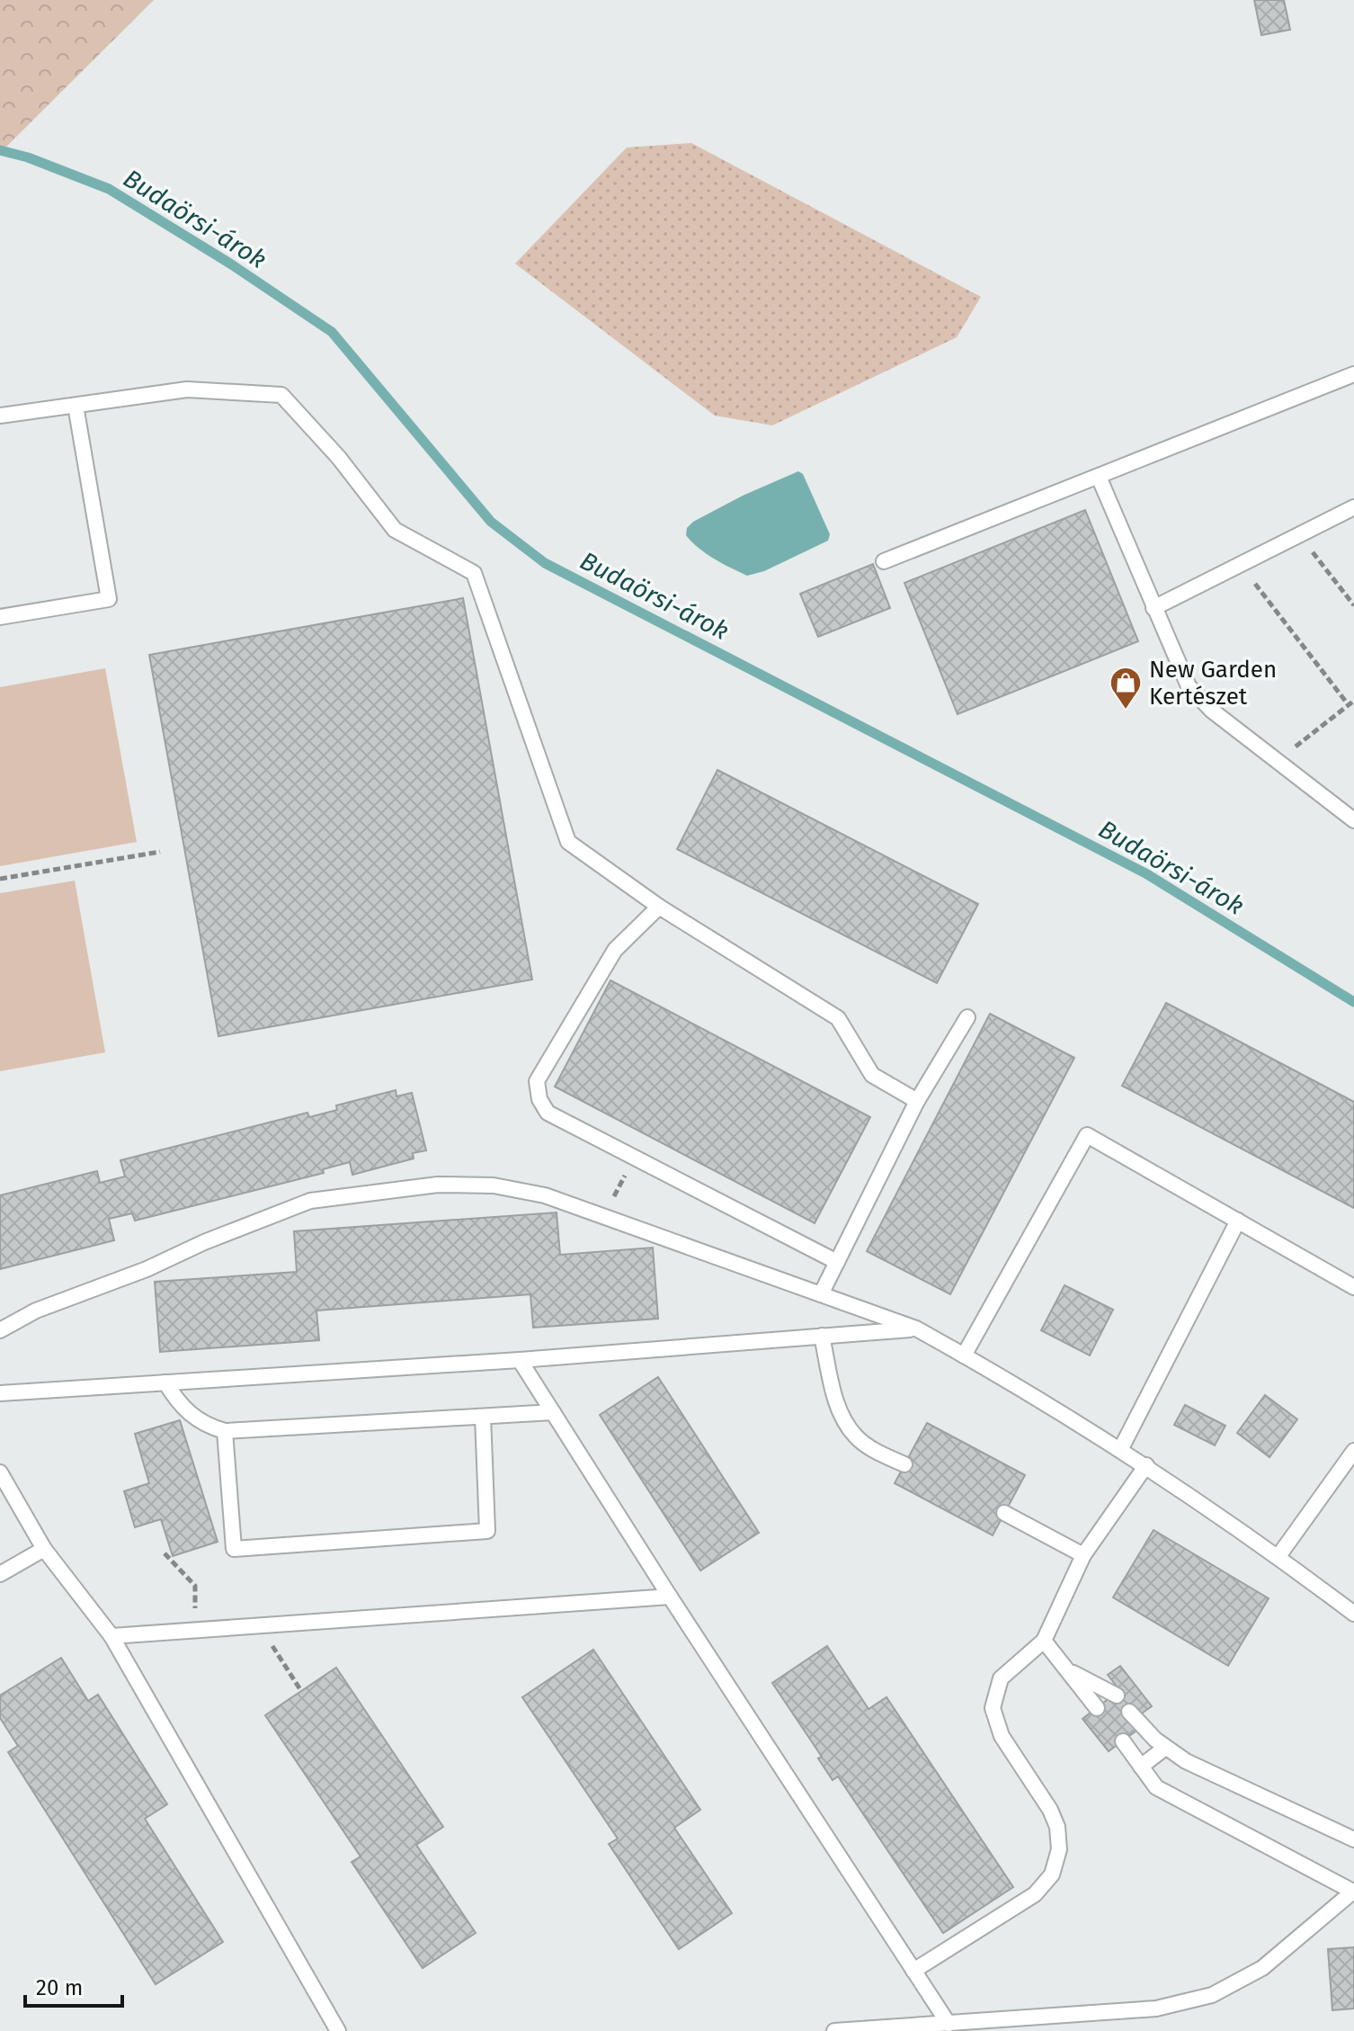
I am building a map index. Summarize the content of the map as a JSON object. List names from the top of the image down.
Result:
{
  "water": ["Budaörsi-árok"],
  "places": {
    "shop": ["New Garden Kertészet"]
  },
  "scale_bar": "20 m"
}
